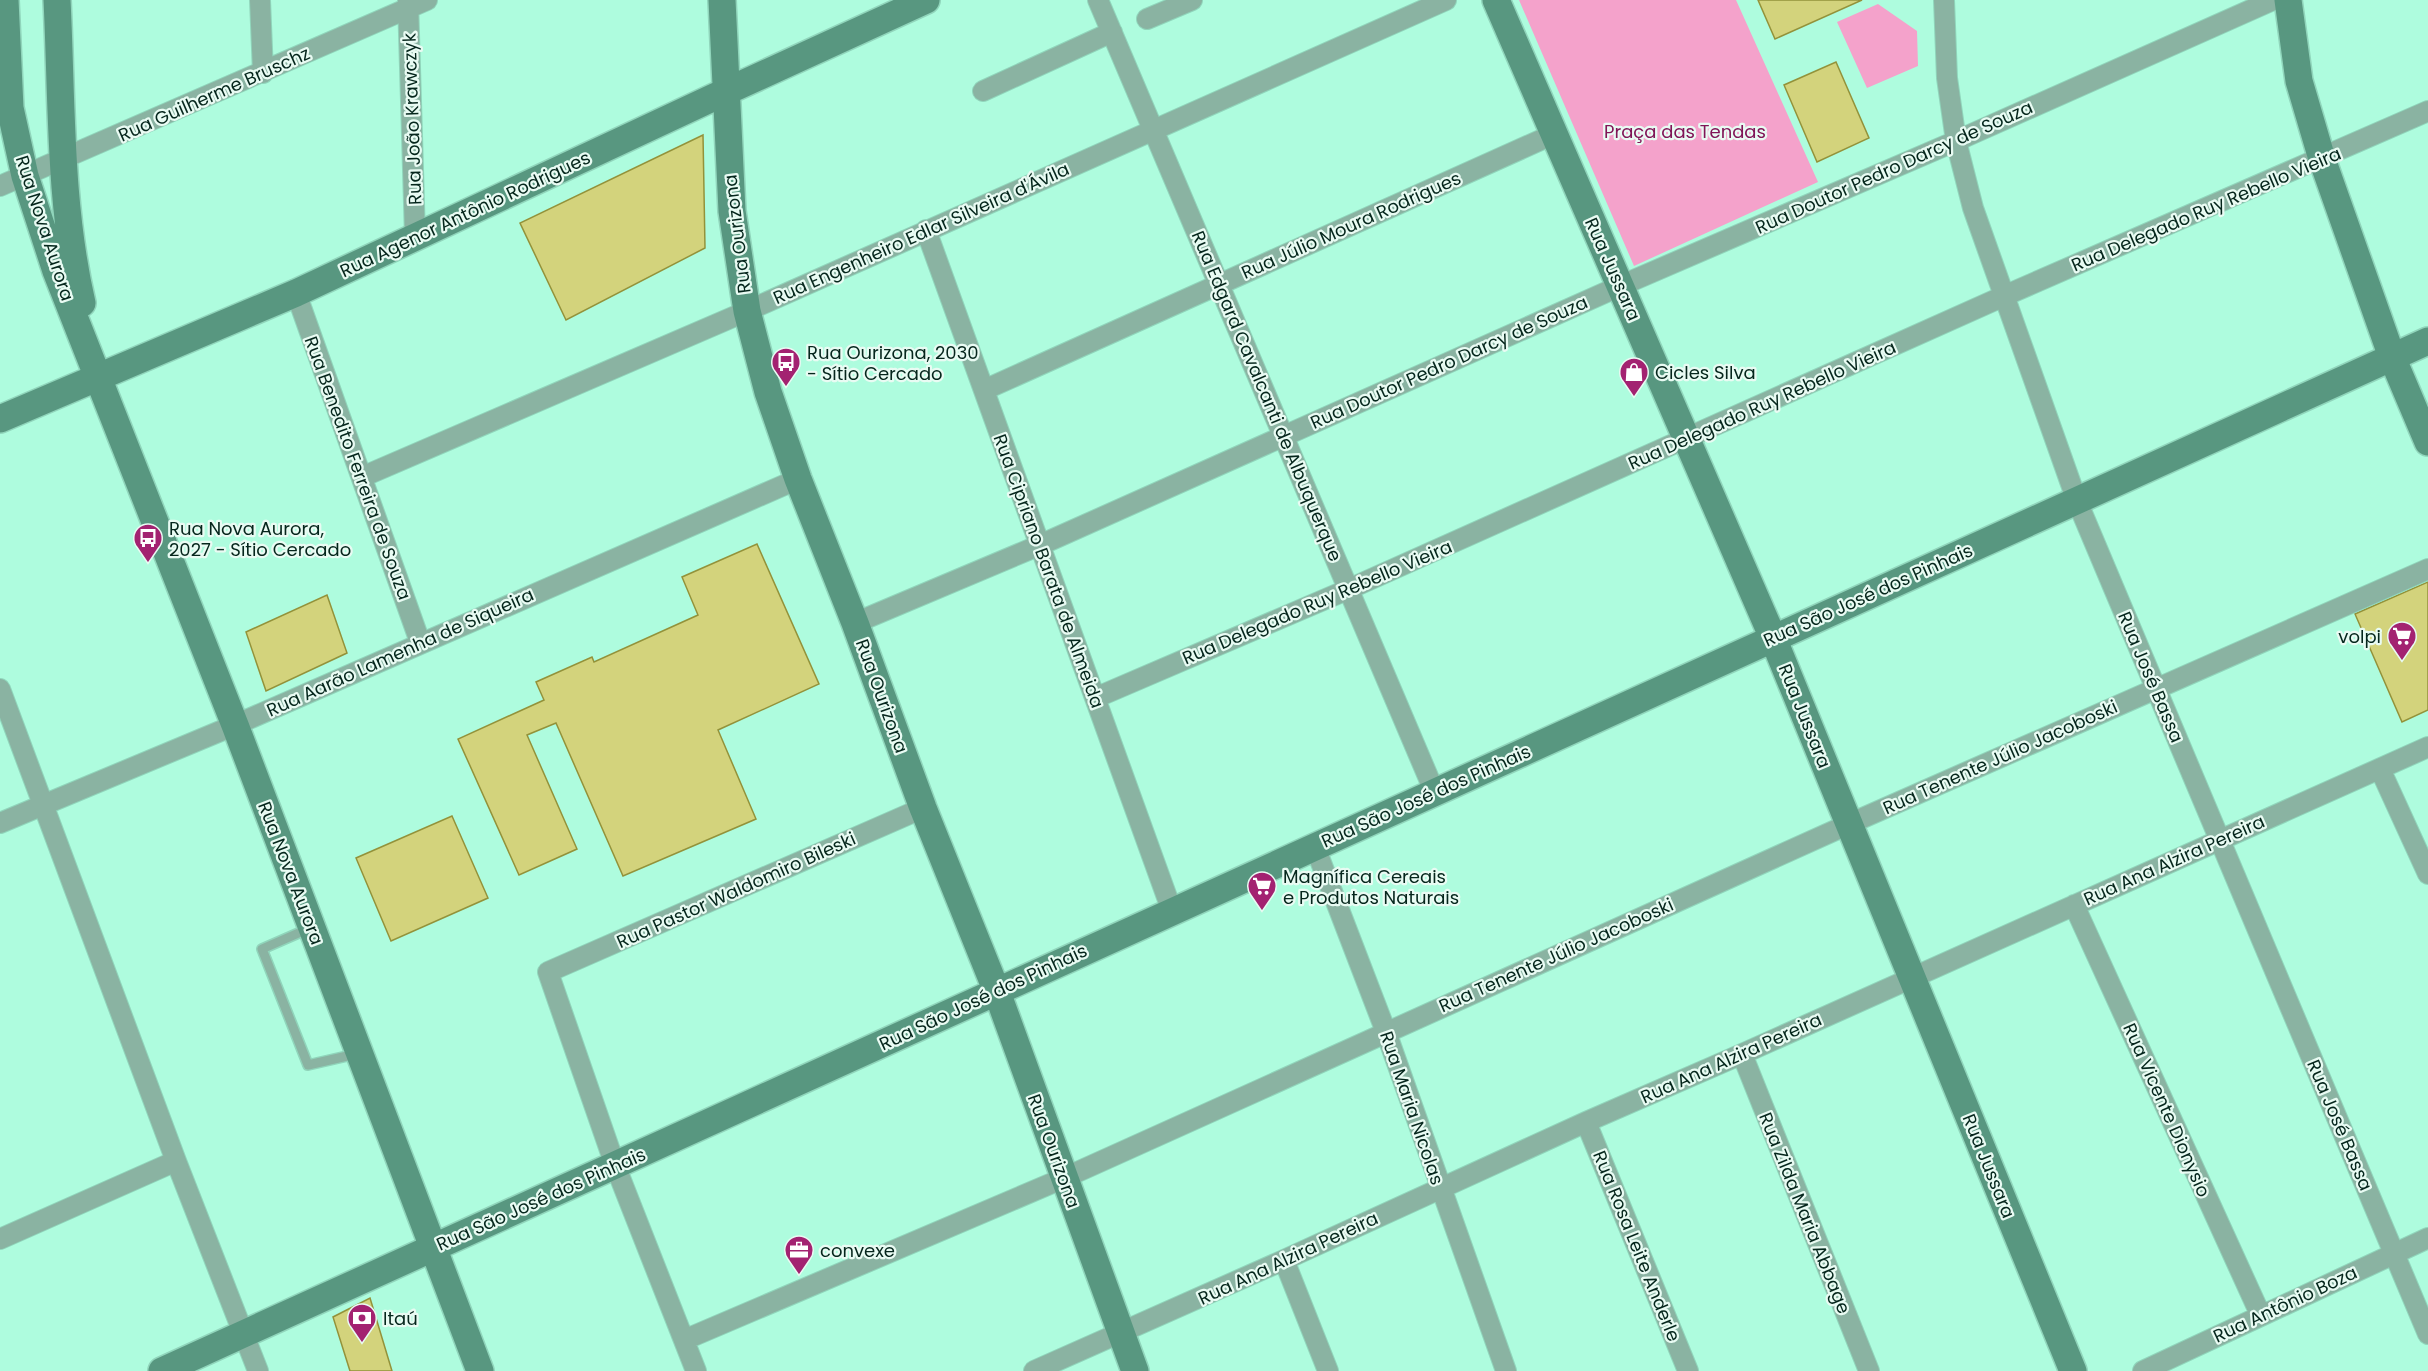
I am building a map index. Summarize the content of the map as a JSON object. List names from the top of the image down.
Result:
{
  "streets": {
    "street": [
      "Rua Guilherme Bruschz",
      "Rua João Krawczyk",
      "Rua Doutor Pedro Darcy de Souza",
      "Rua Delegado Ruy Rebello Vieira",
      "Rua Agenor Antônio Rodrigues",
      "Rua Júlio Moura Rodrigues",
      "Rua Nova Aurora",
      "Rua Engenheiro Edlar Silveira d'Ávila",
      "Rua Ourizona",
      "Rua Jussara",
      "Rua Edgard Cavalcanti de Albuquerque",
      "Rua Benedito Ferreira de Souza",
      "Rua Cipriano Barata de Almeida",
      "Rua São José dos Pinhais",
      "Rua Aarão Lamenha de Siqueira",
      "Rua José Bassa",
      "Rua Tenente Júlio Jacoboski",
      "Rua Ana Alzira Pereira",
      "Rua Pastor Waldomiro Bileski",
      "Rua Maria Nicolas",
      "Rua Vicente Dionysio",
      "Rua Zilda Maria Abbage",
      "Rua Rosa Leite Anderle",
      "Rua Antônio Boza"
    ]
  },
  "crossings": [
    ["Rua Guilherme Bruschz", "Rua João Krawczyk"],
    ["Rua Guilherme Bruschz", "Rua Nova Aurora"],
    ["Rua João Krawczyk", "Rua Agenor Antônio Rodrigues"],
    ["Rua Doutor Pedro Darcy de Souza", "Rua Ourizona"],
    ["Rua Doutor Pedro Darcy de Souza", "Rua Jussara"],
    ["Rua Doutor Pedro Darcy de Souza", "Rua Edgard Cavalcanti de Albuquerque"],
    ["Rua Doutor Pedro Darcy de Souza", "Rua Cipriano Barata de Almeida"],
    ["Rua Doutor Pedro Darcy de Souza", "Rua José Bassa"],
    ["Rua Delegado Ruy Rebello Vieira", "Rua Jussara"],
    ["Rua Delegado Ruy Rebello Vieira", "Rua Edgard Cavalcanti de Albuquerque"],
    ["Rua Delegado Ruy Rebello Vieira", "Rua Cipriano Barata de Almeida"],
    ["Rua Delegado Ruy Rebello Vieira", "Rua José Bassa"],
    ["Rua Agenor Antônio Rodrigues", "Rua Nova Aurora"],
    ["Rua Agenor Antônio Rodrigues", "Rua Ourizona"],
    ["Rua Agenor Antônio Rodrigues", "Rua Benedito Ferreira de Souza"],
    ["Rua Júlio Moura Rodrigues", "Rua Jussara"],
    ["Rua Júlio Moura Rodrigues", "Rua Edgard Cavalcanti de Albuquerque"],
    ["Rua Júlio Moura Rodrigues", "Rua Cipriano Barata de Almeida"],
    ["Rua Nova Aurora", "Rua São José dos Pinhais"],
    ["Rua Nova Aurora", "Rua Aarão Lamenha de Siqueira"],
    ["Rua Engenheiro Edlar Silveira d'Ávila", "Rua Ourizona"],
    ["Rua Engenheiro Edlar Silveira d'Ávila", "Rua Edgard Cavalcanti de Albuquerque"],
    ["Rua Engenheiro Edlar Silveira d'Ávila", "Rua Benedito Ferreira de Souza"],
    ["Rua Engenheiro Edlar Silveira d'Ávila", "Rua Cipriano Barata de Almeida"],
    ["Rua Ourizona", "Rua São José dos Pinhais"],
    ["Rua Ourizona", "Rua Aarão Lamenha de Siqueira"],
    ["Rua Ourizona", "Rua Tenente Júlio Jacoboski"],
    ["Rua Ourizona", "Rua Ana Alzira Pereira"],
    ["Rua Ourizona", "Rua Pastor Waldomiro Bileski"],
    ["Rua Jussara", "Rua São José dos Pinhais"],
    ["Rua Jussara", "Rua Tenente Júlio Jacoboski"],
    ["Rua Jussara", "Rua Ana Alzira Pereira"],
    ["Rua Edgard Cavalcanti de Albuquerque", "Rua São José dos Pinhais"],
    ["Rua Benedito Ferreira de Souza", "Rua Aarão Lamenha de Siqueira"],
    ["Rua Cipriano Barata de Almeida", "Rua São José dos Pinhais"],
    ["Rua São José dos Pinhais", "Rua José Bassa"],
    ["Rua São José dos Pinhais", "Rua Pastor Waldomiro Bileski"],
    ["Rua São José dos Pinhais", "Rua Maria Nicolas"],
    ["Rua José Bassa", "Rua Tenente Júlio Jacoboski"],
    ["Rua José Bassa", "Rua Ana Alzira Pereira"],
    ["Rua José Bassa", "Rua Antônio Boza"],
    ["Rua Tenente Júlio Jacoboski", "Rua Maria Nicolas"],
    ["Rua Ana Alzira Pereira", "Rua Maria Nicolas"],
    ["Rua Ana Alzira Pereira", "Rua Vicente Dionysio"],
    ["Rua Ana Alzira Pereira", "Rua Zilda Maria Abbage"],
    ["Rua Ana Alzira Pereira", "Rua Rosa Leite Anderle"],
    ["Rua Vicente Dionysio", "Rua Antônio Boza"]
  ],
  "parks": ["Praça das Tendas"],
  "places": {
    "bus stop": ["Rua Ourizona, 2030 - Sítio Cercado", "Rua Nova Aurora, 2027 - Sítio Cercado"],
    "shop": ["Cicles Silva"],
    "supermarket": ["volpi", "Magnífica Cereais e Produtos Naturais"],
    "office": ["convexe"],
    "bank": ["Itaú"]
  }
}
